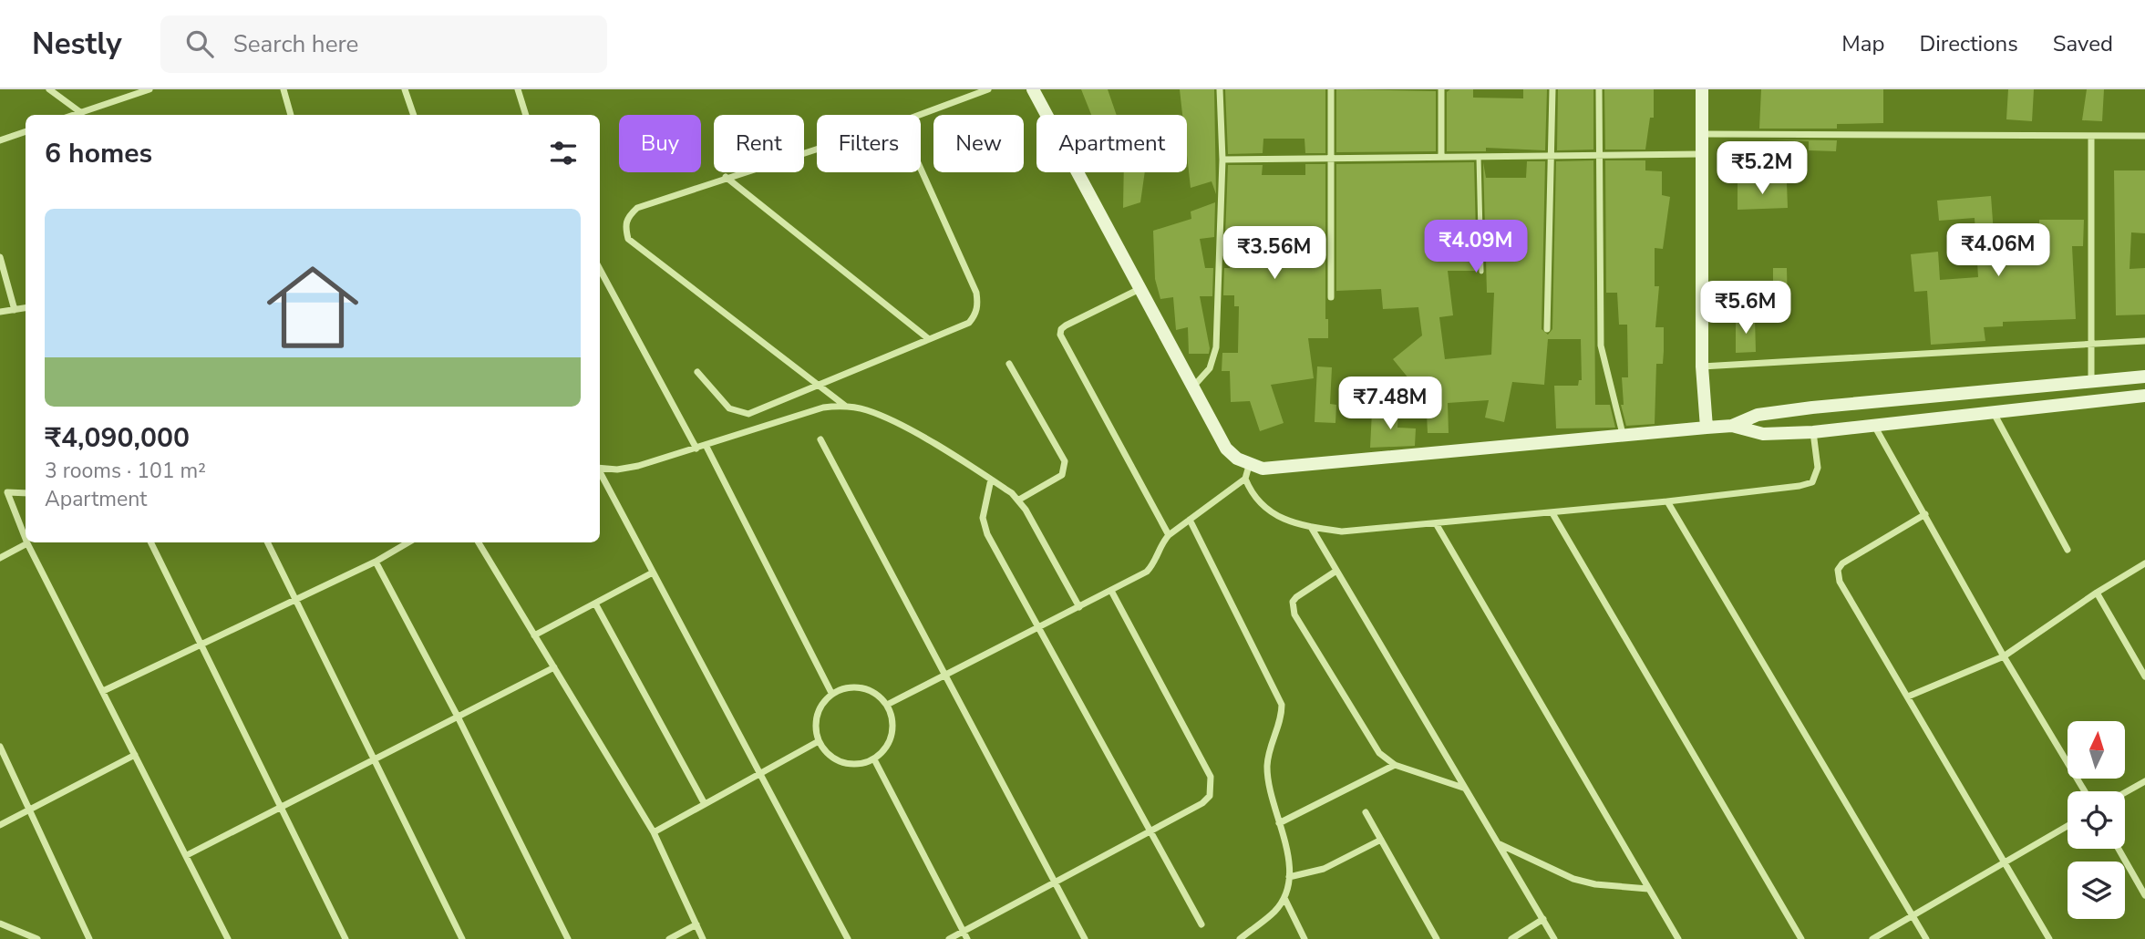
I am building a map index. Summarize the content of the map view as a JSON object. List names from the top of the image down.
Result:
{
  "north": "top",
  "page": {
    "header": "Nestly",
    "search": "Search here",
    "nav": ["Map", "Directions", "Saved"],
    "chip": [
      "Buy",
      "Rent",
      "Filters",
      "New",
      "Apartment"
    ],
    "heading": "6 homes",
    "price": [
      "₹5.2M",
      "₹4.09M",
      "₹4.06M",
      "₹3.56M",
      "₹5.6M",
      "₹7.48M"
    ],
    "list": [
      {
        "name": "₹4,090,000",
        "note": "3 rooms · 101 m² · Apartment"
      }
    ]
  }
}
